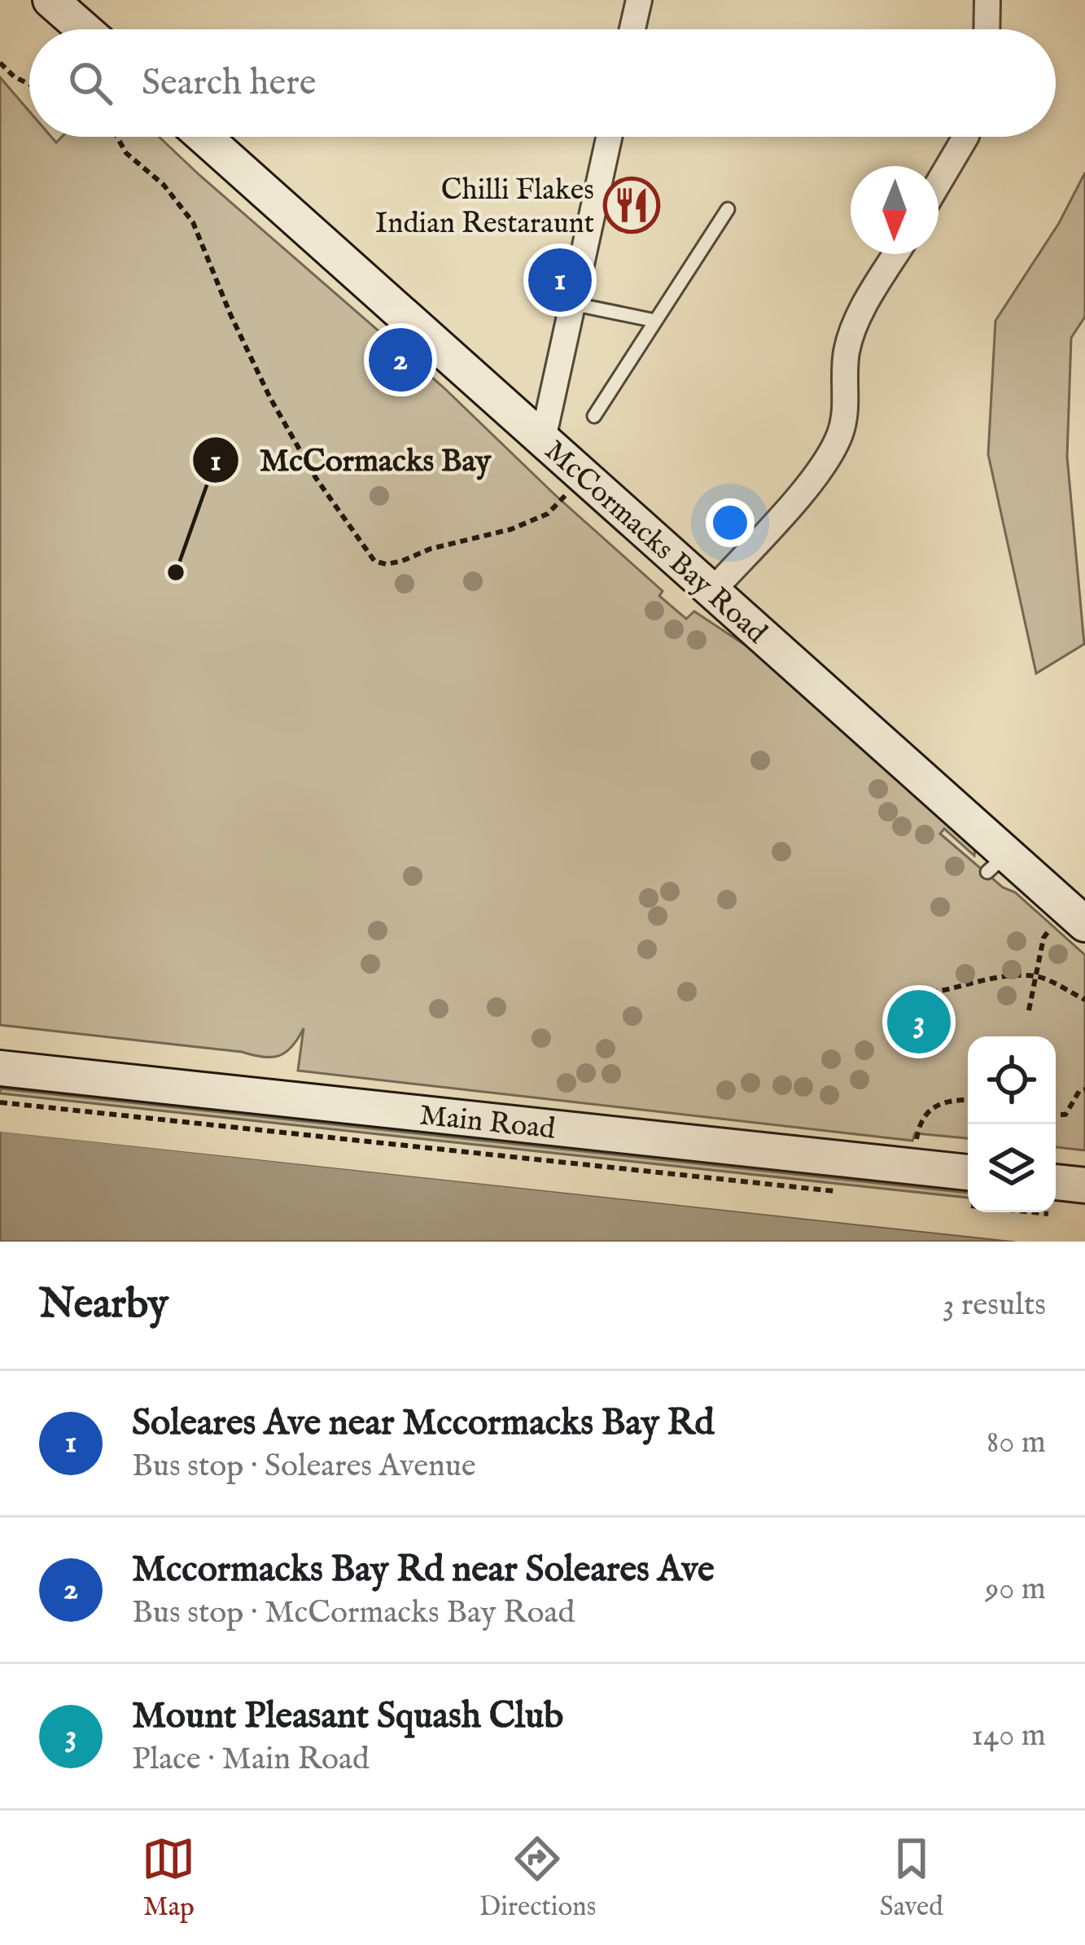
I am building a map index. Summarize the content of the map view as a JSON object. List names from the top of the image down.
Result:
{
  "streets": {
    "street": ["McCormacks Bay Road", "Main Road"]
  },
  "places": {
    "restaurant": ["Chilli Flakes Indian Restaraunt"],
    "other": ["McCormacks Bay"]
  },
  "north": "bottom",
  "page": {
    "search": "Search here",
    "pins": ["1", "2", "3"],
    "heading": ["Nearby", "3 results"],
    "list": [
      {
        "mark": "1",
        "name": "Soleares Ave near Mccormacks Bay Rd",
        "note": "Bus stop · Soleares Avenue",
        "value": "80 m"
      },
      {
        "mark": "2",
        "name": "Mccormacks Bay Rd near Soleares Ave",
        "note": "Bus stop · McCormacks Bay Road",
        "value": "90 m"
      },
      {
        "mark": "3",
        "name": "Mount Pleasant Squash Club",
        "note": "Place · Main Road",
        "value": "140 m"
      }
    ],
    "nav": ["Map", "Directions", "Saved"]
  }
}
